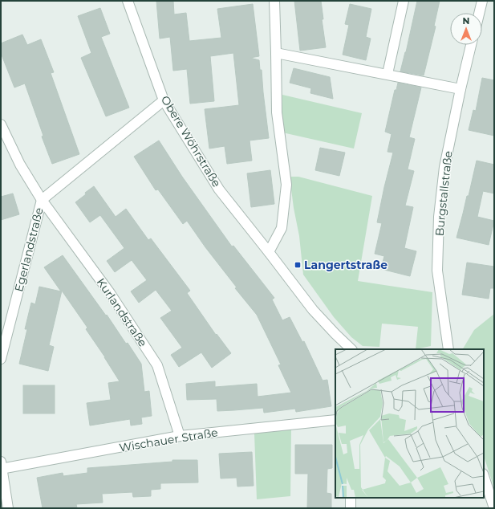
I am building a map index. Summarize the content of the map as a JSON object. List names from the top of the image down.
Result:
{
  "streets": {
    "street": [
      "Obere Wöhrstraße",
      "Burgstallstraße",
      "Egerlandstraße",
      "Kurlandstraße",
      "Wischauer Straße"
    ]
  },
  "crossings": [
    ["Obere Wöhrstraße", "Egerlandstraße"],
    ["Egerlandstraße", "Kurlandstraße"],
    ["Kurlandstraße", "Wischauer Straße"]
  ],
  "places": {
    "transit": ["Langertstraße"]
  },
  "north": "top"
}
